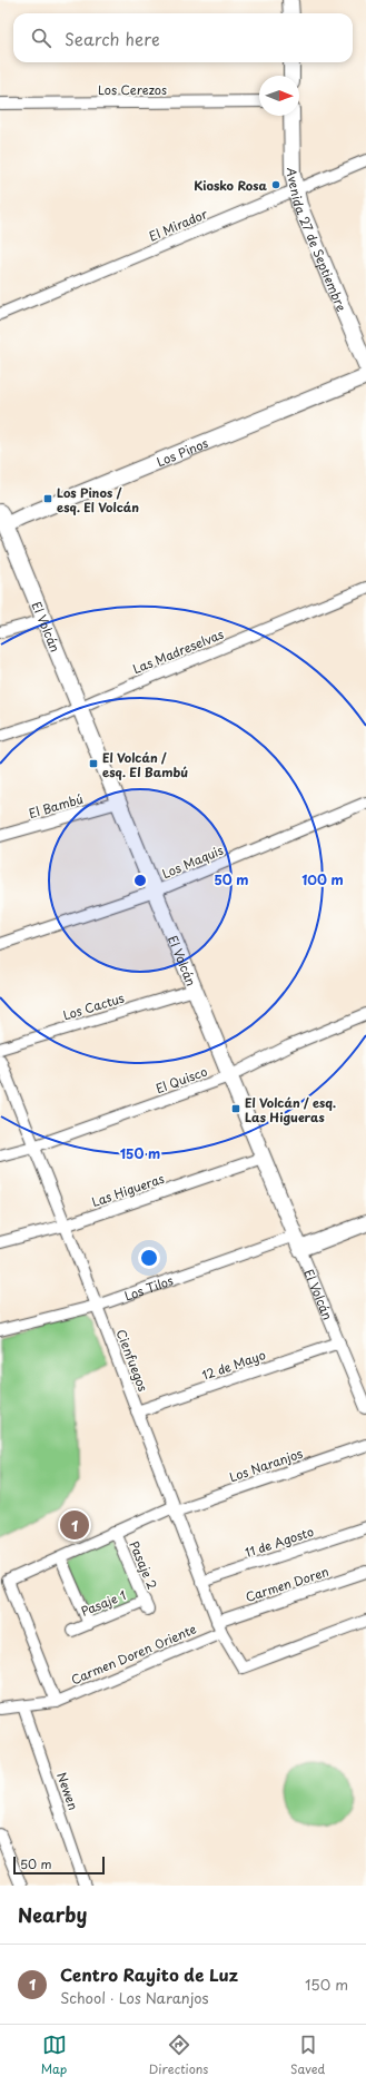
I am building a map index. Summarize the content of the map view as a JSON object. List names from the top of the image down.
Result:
{
  "streets": {
    "street": [
      "Los Cerezos",
      "El Mirador",
      "Avenida 27 de Septiembre",
      "Los Pinos",
      "El Volcán",
      "Las Madreselvas",
      "El Bambú",
      "Los Maquis",
      "Los Cactus",
      "El Quisco",
      "Las Higueras",
      "Los Tilos",
      "Cienfuegos",
      "12 de Mayo",
      "Los Naranjos",
      "11 de Agosto",
      "Pasaje 2",
      "Carmen Doren",
      "Pasaje 1",
      "Carmen Doren Oriente",
      "Newen"
    ]
  },
  "crossings": [
    ["El Mirador", "Avenida 27 de Septiembre"],
    ["Los Pinos", "El Volcán"],
    ["El Volcán", "Las Madreselvas"],
    ["El Volcán", "El Bambú"],
    ["El Volcán", "Los Maquis"],
    ["El Volcán", "Los Cactus"],
    ["El Volcán", "El Quisco"],
    ["El Volcán", "Las Higueras"],
    ["El Volcán", "Los Tilos"],
    ["El Volcán", "12 de Mayo"],
    ["El Quisco", "Cienfuegos"],
    ["Las Higueras", "Cienfuegos"],
    ["Los Tilos", "Cienfuegos"],
    ["Cienfuegos", "12 de Mayo"],
    ["Cienfuegos", "Los Naranjos"],
    ["Cienfuegos", "11 de Agosto"],
    ["Cienfuegos", "Carmen Doren"],
    ["Cienfuegos", "Carmen Doren Oriente"],
    ["Los Naranjos", "Pasaje 2"],
    ["Los Naranjos", "Carmen Doren Oriente"],
    ["Pasaje 2", "Pasaje 1"],
    ["Carmen Doren", "Carmen Doren Oriente"],
    ["Carmen Doren Oriente", "Newen"]
  ],
  "places": {
    "other": ["Kiosko Rosa"],
    "transit": ["Los Pinos / esq. El Volcán", "El Volcán / esq. El Bambú", "El Volcán / esq. Las Higueras"]
  },
  "scale_bar": "50 m",
  "north": "right",
  "page": {
    "search": "Search here",
    "pins": "1",
    "scale": "50 m",
    "heading": "Nearby",
    "list": [
      {
        "mark": "1",
        "name": "Centro Rayito de Luz",
        "note": "School · Los Naranjos",
        "value": "150 m"
      }
    ],
    "nav": ["Map", "Directions", "Saved"]
  },
  "rings": ["50 m", "100 m", "150 m"]
}
